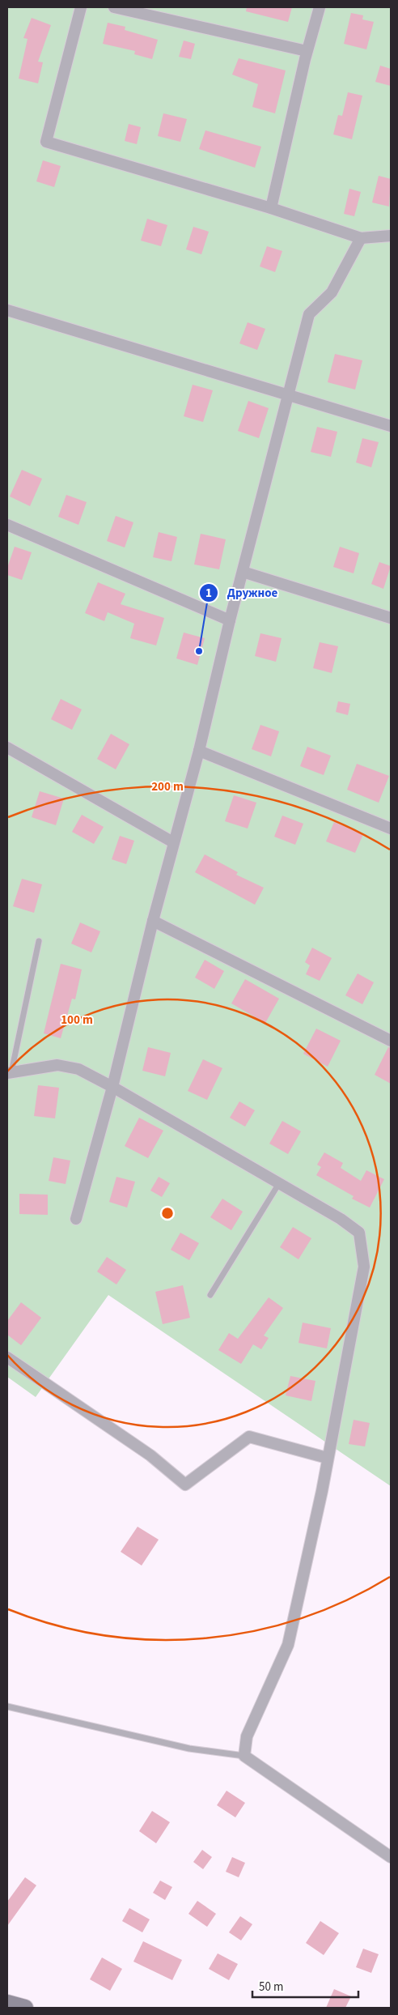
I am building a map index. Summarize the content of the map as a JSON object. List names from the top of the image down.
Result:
{
  "places": ["Дружное"],
  "scale_bar": "50 m",
  "rings": ["200 m", "100 m"]
}
